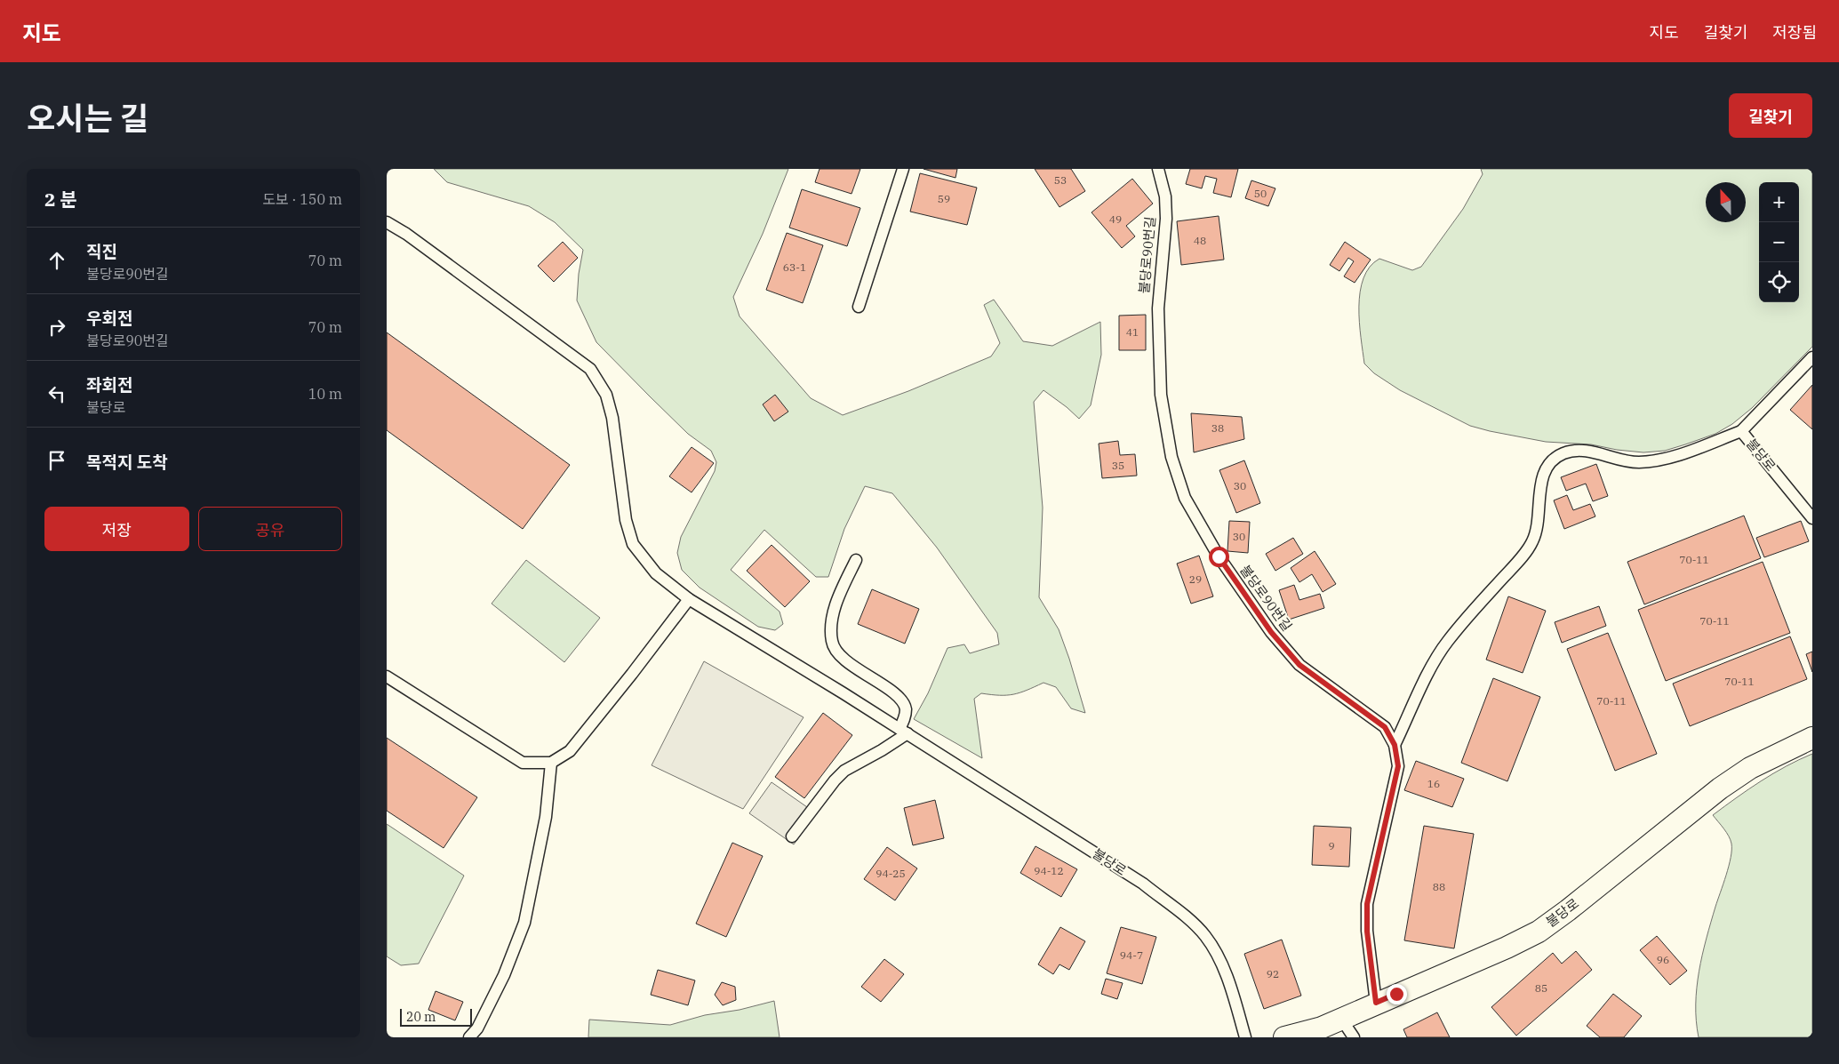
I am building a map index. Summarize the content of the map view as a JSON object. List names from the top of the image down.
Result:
{
  "streets": {
    "street": ["불당로"],
    "lane": ["불당로90번길"]
  },
  "crossings": [
    ["불당로90번길", "불당로"]
  ],
  "house_numbers": [
    "53",
    "50",
    "59",
    "49",
    "48",
    "63-1",
    "41",
    "38",
    "35",
    "30",
    "30",
    "70-11",
    "29",
    "70-11",
    "70-11",
    "70-11",
    "16",
    "9",
    "94-12",
    "94-25",
    "88",
    "94-7",
    "96",
    "92",
    "85"
  ],
  "scale_bar": "20 m",
  "north": "top",
  "page": {
    "header": "지도",
    "nav": ["지도", "길찾기", "저장됨"],
    "title": "오시는 길",
    "buttons": [
      "길찾기",
      ["저장", "공유"]
    ],
    "heading": ["2 분", "도보 · 150 m"],
    "map_buttons": ["+", "−"],
    "list": [
      ["직진", "불당로90번길", "70 m"],
      ["우회전", "불당로90번길", "70 m"],
      ["좌회전", "불당로", "10 m"],
      "목적지 도착"
    ],
    "scale": "20 m"
  }
}
